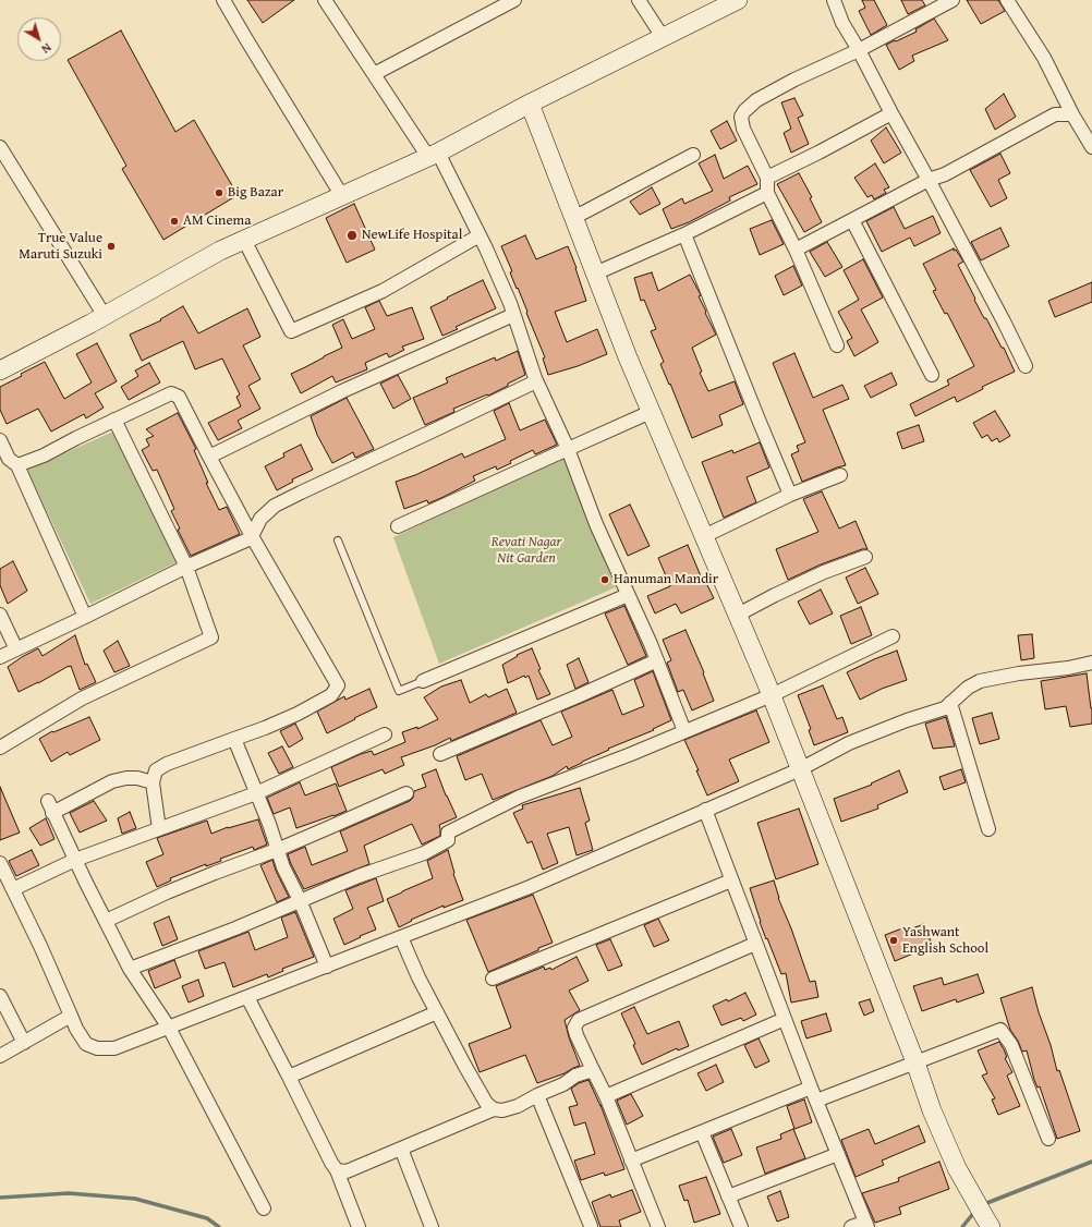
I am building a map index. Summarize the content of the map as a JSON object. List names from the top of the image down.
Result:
{
  "parks": ["Revati Nagar Nit Garden"],
  "places": [
    "Big Bazar",
    "AM Cinema",
    "NewLife Hospital",
    "True Value Maruti Suzuki",
    "Hanuman Mandir",
    "Yashwant English School"
  ],
  "north": "bottom right"
}
